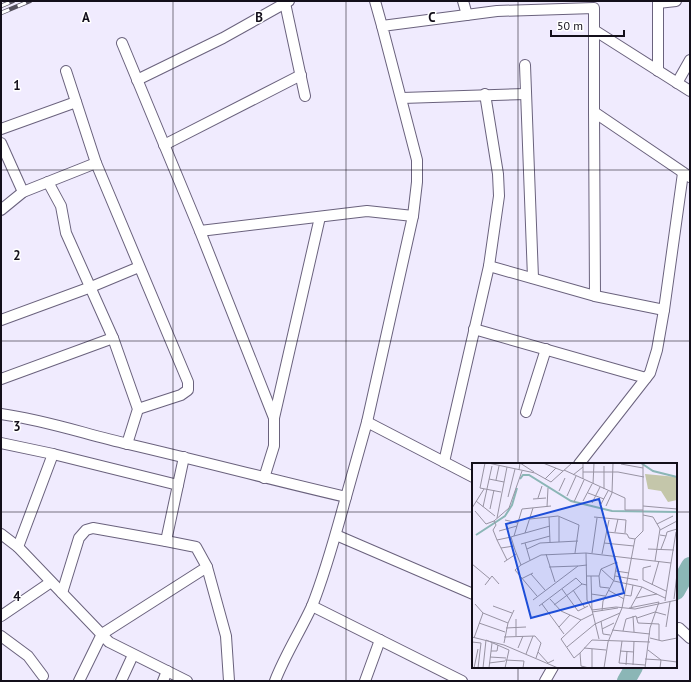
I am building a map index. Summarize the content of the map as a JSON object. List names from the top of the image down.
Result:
{
  "scale_bar": "50 m",
  "grid": {
    "columns": ["A", "B", "C"],
    "rows": [
      "1",
      "2",
      "3",
      "4"
    ]
  }
}
